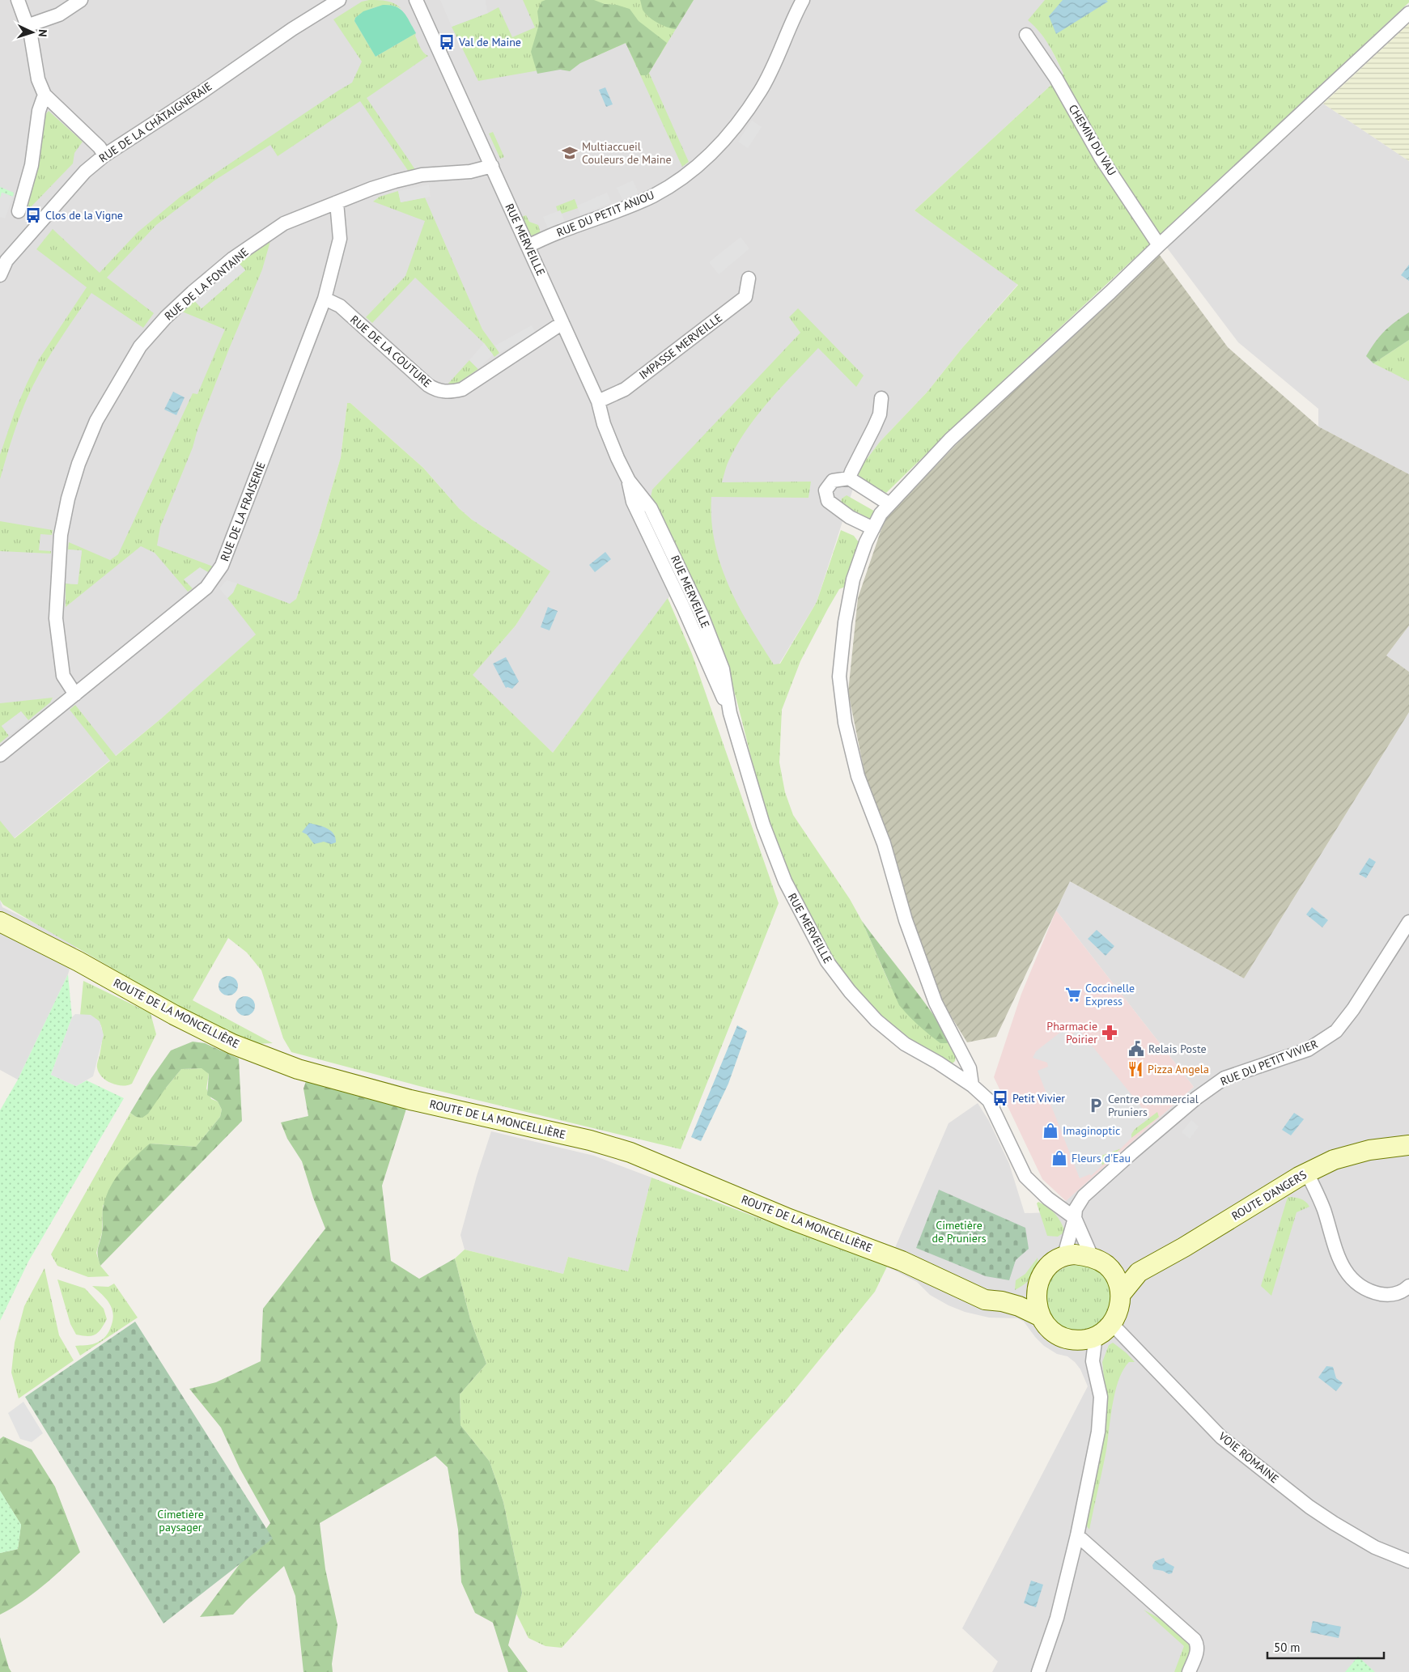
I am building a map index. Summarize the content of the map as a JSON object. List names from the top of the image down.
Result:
{
  "streets": {
    "street": [
      "RUE DE LA CHÂTAIGNERAIE",
      "CHEMIN DU VAU",
      "RUE DU PETIT ANJOU",
      "RUE MERVEILLE",
      "RUE DE LA FONTAINE",
      "IMPASSE MERVEILLE",
      "RUE DE LA COUTURE",
      "RUE DE LA FRAISERIE",
      "ROUTE DE LA MONCELLIÈRE",
      "RUE DU PETIT VIVIER",
      "ROUTE D'ANGERS",
      "VOIE ROMAINE"
    ]
  },
  "crossings": [
    ["RUE DU PETIT ANJOU", "RUE MERVEILLE"],
    ["RUE MERVEILLE", "RUE DE LA FONTAINE"],
    ["RUE MERVEILLE", "IMPASSE MERVEILLE"],
    ["RUE MERVEILLE", "RUE DE LA COUTURE"],
    ["RUE MERVEILLE", "RUE DU PETIT VIVIER"],
    ["RUE DE LA FONTAINE", "RUE DE LA FRAISERIE"],
    ["RUE DE LA COUTURE", "RUE DE LA FRAISERIE"],
    ["ROUTE DE LA MONCELLIÈRE", "RUE DU PETIT VIVIER"],
    ["ROUTE DE LA MONCELLIÈRE", "ROUTE D'ANGERS"],
    ["ROUTE DE LA MONCELLIÈRE", "VOIE ROMAINE"],
    ["RUE DU PETIT VIVIER", "ROUTE D'ANGERS"],
    ["RUE DU PETIT VIVIER", "VOIE ROMAINE"],
    ["ROUTE D'ANGERS", "VOIE ROMAINE"]
  ],
  "parks": ["Cimetière de Pruniers", "Cimetière paysager"],
  "places": {
    "bus stop": ["Val de Maine", "Clos de la Vigne", "Petit Vivier"],
    "school or university": ["Multiaccueil Couleurs de Maine"],
    "supermarket": ["Coccinelle Express"],
    "pharmacy": ["Pharmacie Poirier"],
    "public building": ["Relais Poste"],
    "restaurant": ["Pizza Angela"],
    "parking": ["Centre commercial Pruniers"],
    "shop": ["Imaginoptic", "Fleurs d'Eau"]
  },
  "scale_bar": "50 m",
  "north": "right"
}
